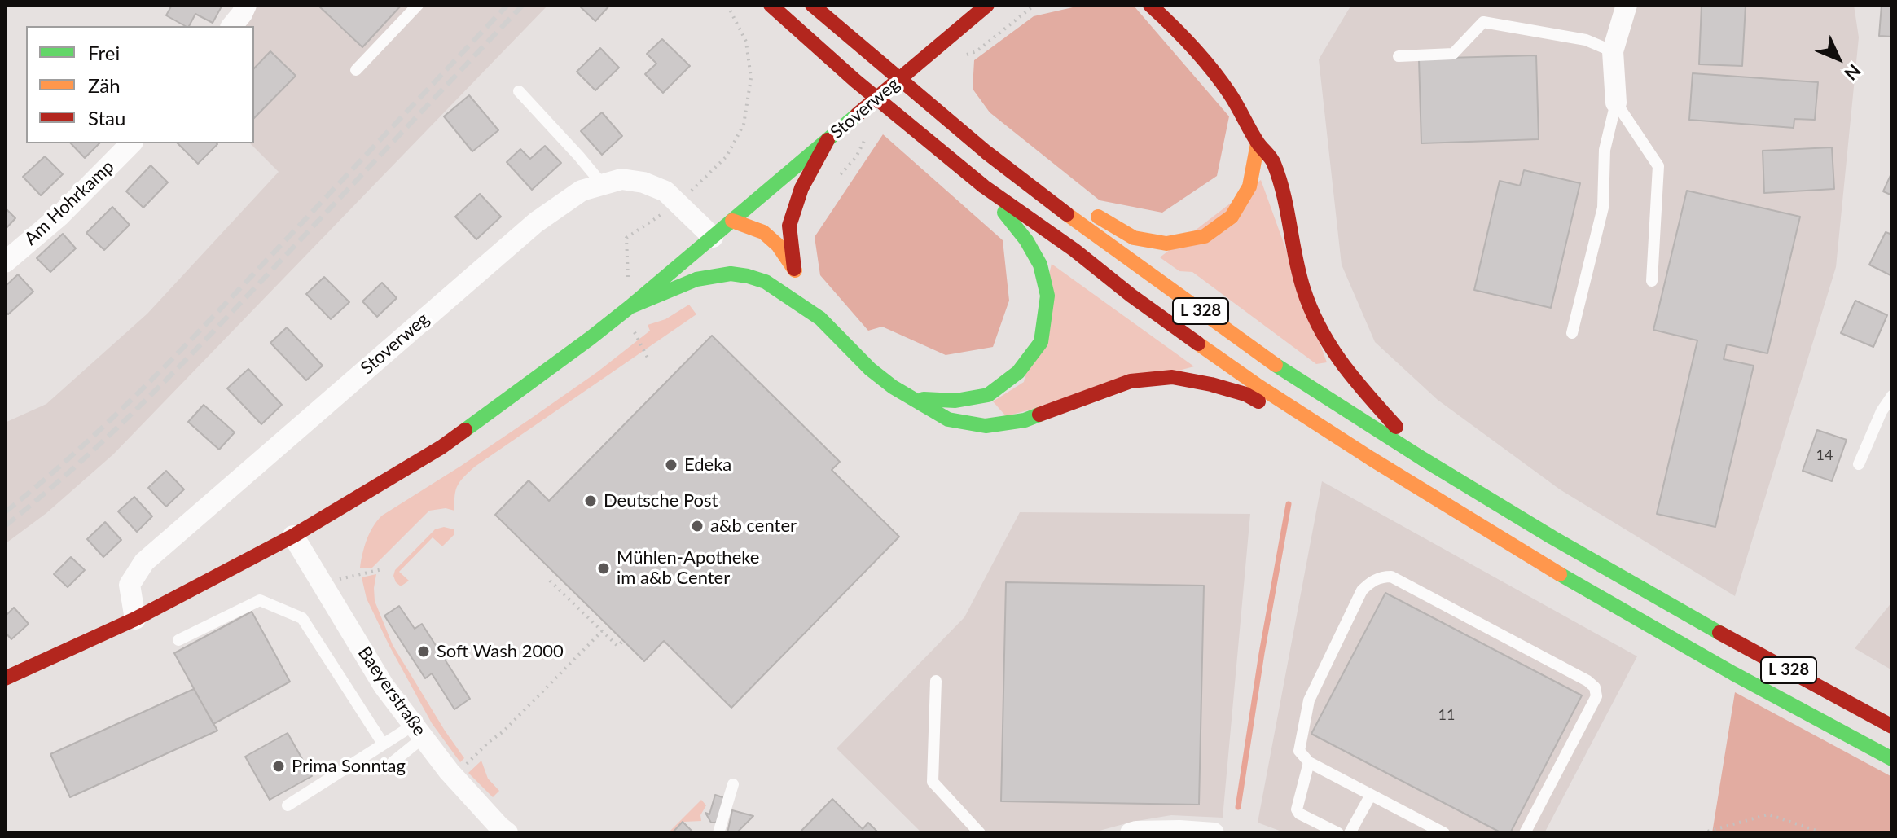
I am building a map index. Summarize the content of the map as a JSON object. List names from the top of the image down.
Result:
{
  "streets": {
    "main road": ["Stoverweg", "L 328"],
    "street": ["Am Hohrkamp", "Baeyerstraße"]
  },
  "crossings": [
    ["Stoverweg", "Baeyerstraße"]
  ],
  "places": [
    "Edeka",
    "Deutsche Post",
    "a&b center",
    "Mühlen-Apotheke im a&b Center",
    "Soft Wash 2000",
    "Prima Sonntag"
  ],
  "house_numbers": ["14", "11"],
  "legend": ["Frei", "Zäh", "Stau"],
  "north": "bottom right"
}
